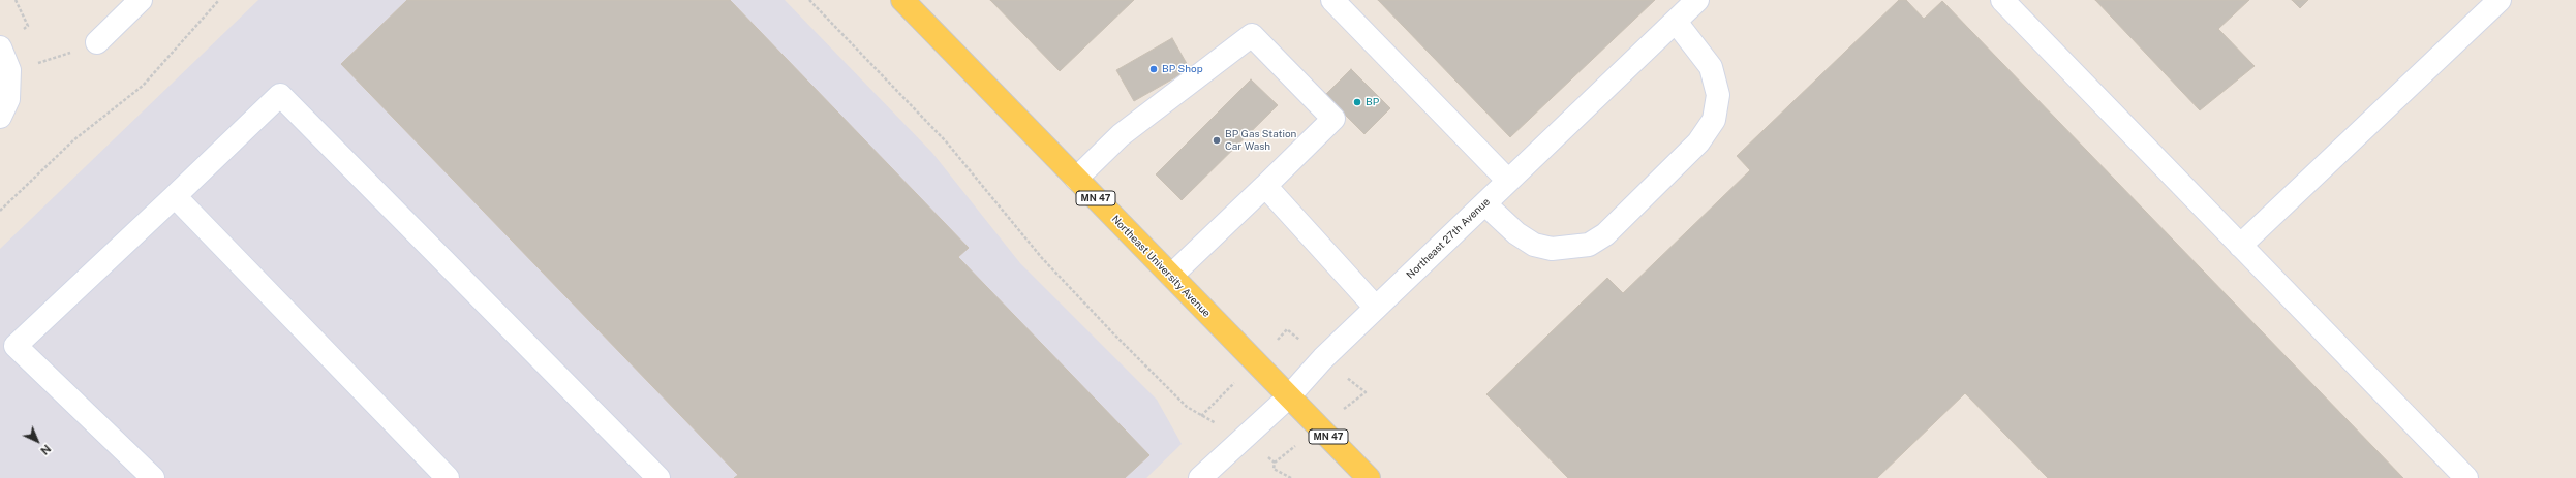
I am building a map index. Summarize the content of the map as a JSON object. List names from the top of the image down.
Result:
{
  "streets": {
    "main road": ["MN 47", "Northeast University Avenue"],
    "street": ["Northeast 27th Avenue"]
  },
  "crossings": [
    ["Northeast 27th Avenue", "Northeast University Avenue"]
  ],
  "places": ["BP Shop", "BP", "BP Gas Station Car Wash"],
  "north": "bottom right"
}
